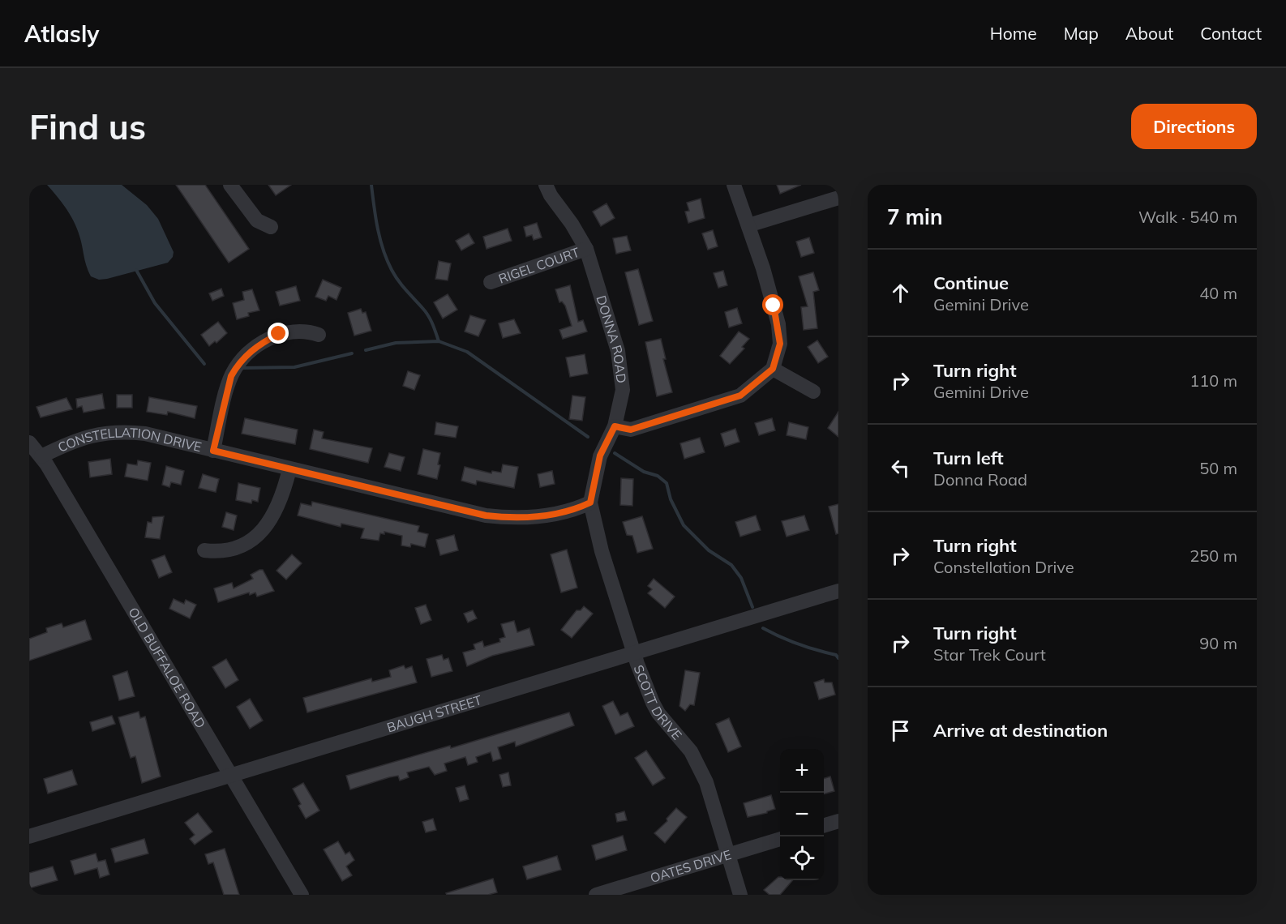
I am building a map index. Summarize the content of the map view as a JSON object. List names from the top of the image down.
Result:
{
  "streets": {
    "street": [
      "RIGEL COURT",
      "DONNA ROAD",
      "CONSTELLATION DRIVE",
      "OLD BUFFALOE ROAD",
      "SCOTT DRIVE",
      "BAUGH STREET",
      "OATES DRIVE"
    ]
  },
  "crossings": [
    ["RIGEL COURT", "DONNA ROAD"],
    ["DONNA ROAD", "CONSTELLATION DRIVE"],
    ["DONNA ROAD", "SCOTT DRIVE"],
    ["CONSTELLATION DRIVE", "OLD BUFFALOE ROAD"],
    ["CONSTELLATION DRIVE", "SCOTT DRIVE"],
    ["OLD BUFFALOE ROAD", "BAUGH STREET"],
    ["SCOTT DRIVE", "BAUGH STREET"],
    ["SCOTT DRIVE", "OATES DRIVE"]
  ],
  "page": {
    "header": "Atlasly",
    "nav": [
      "Home",
      "Map",
      "About",
      "Contact"
    ],
    "buttons": "Directions",
    "title": "Find us",
    "heading": ["7 min", "Walk · 540 m"],
    "list": [
      ["Continue", "Gemini Drive", "40 m"],
      ["Turn right", "Gemini Drive", "110 m"],
      ["Turn left", "Donna Road", "50 m"],
      ["Turn right", "Constellation Drive", "250 m"],
      ["Turn right", "Star Trek Court", "90 m"],
      "Arrive at destination"
    ],
    "map_buttons": ["+", "−"]
  }
}
